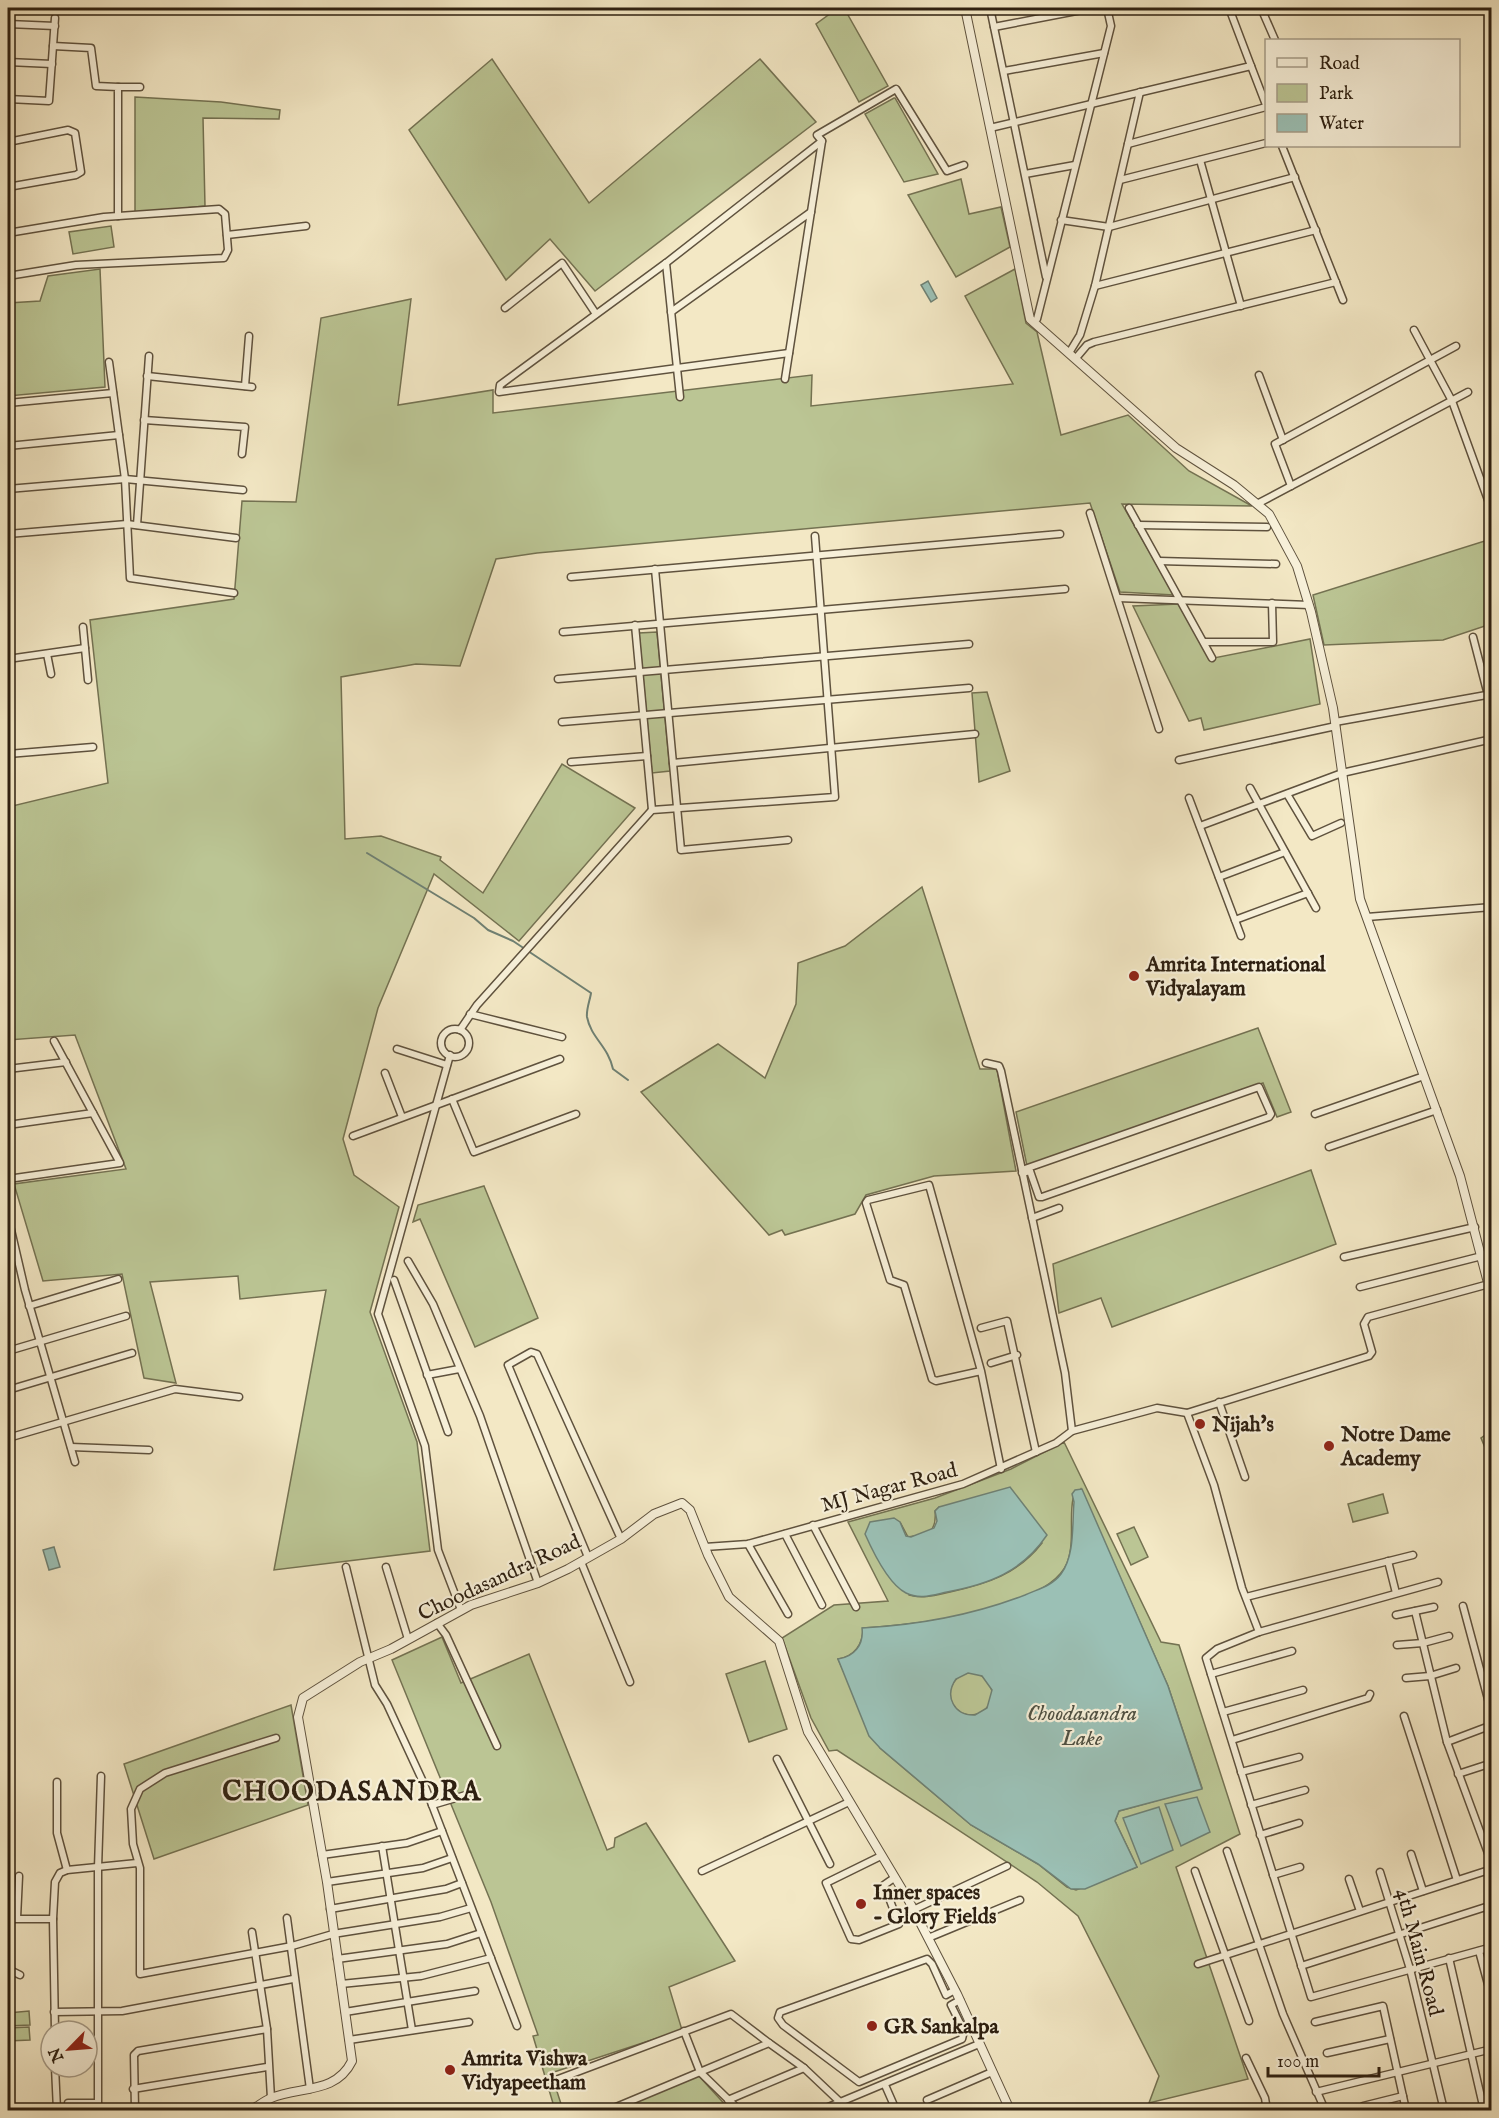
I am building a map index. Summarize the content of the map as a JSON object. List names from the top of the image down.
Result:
{
  "streets": {
    "street": ["MJ Nagar Road", "Choodasandra Road", "4th Main Road"]
  },
  "crossings": [
    ["MJ Nagar Road", "Choodasandra Road"]
  ],
  "districts": ["CHOODASANDRA"],
  "water": ["Choodasandra Lake"],
  "places": [
    "Amrita International Vidyalayam",
    "Nijah's",
    "Notre Dame Academy",
    "Inner spaces - Glory Fields",
    "GR Sankalpa",
    "Amrita Vishwa Vidyapeetham"
  ],
  "legend": ["Road", "Park", "Water"],
  "scale_bar": "100 m",
  "north": "bottom left"
}
